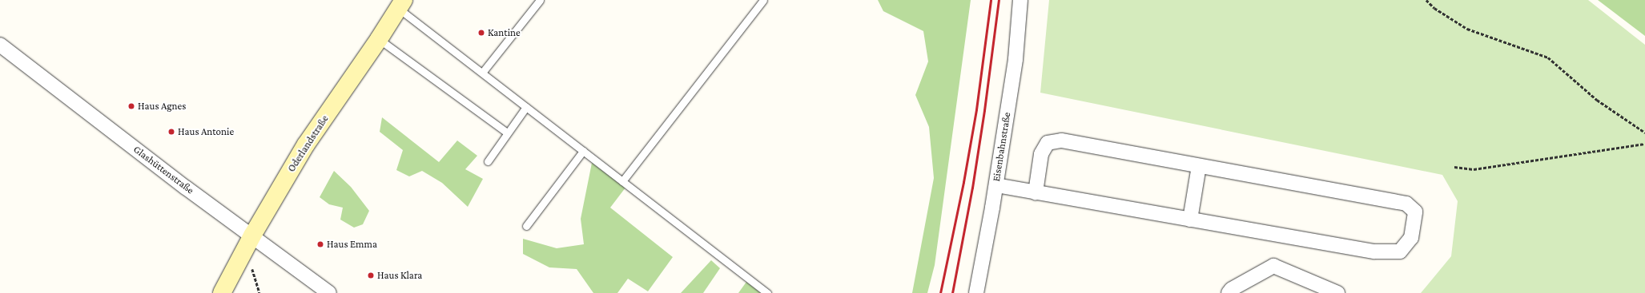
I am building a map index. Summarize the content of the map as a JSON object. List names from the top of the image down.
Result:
{
  "streets": {
    "street": ["Oderlandstraße", "Eisenbahnstraße", "Glashüttenstraße"]
  },
  "crossings": [
    ["Oderlandstraße", "Glashüttenstraße"]
  ],
  "places": [
    "Kantine",
    "Haus Agnes",
    "Haus Antonie",
    "Haus Emma",
    "Haus Klara"
  ]
}
